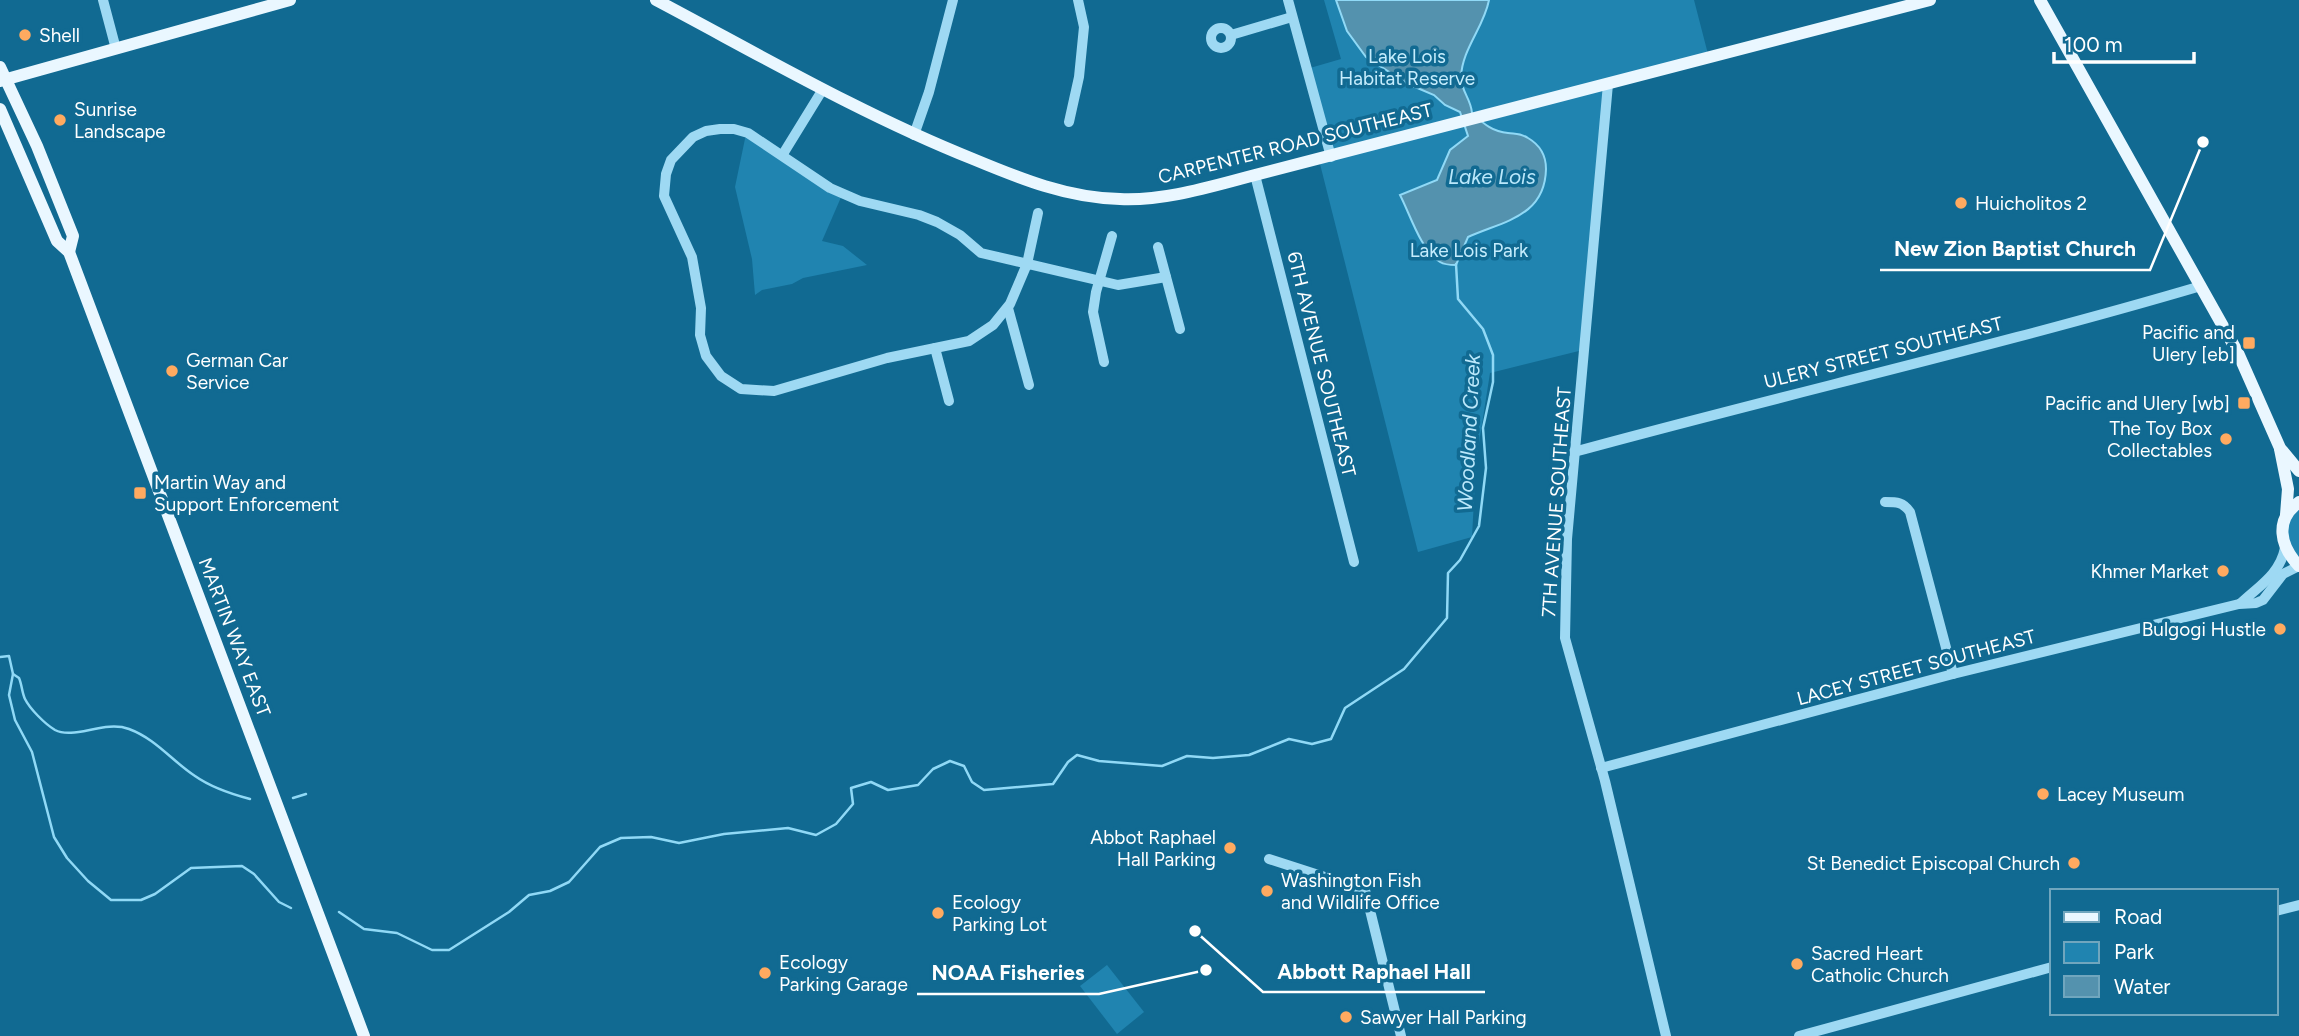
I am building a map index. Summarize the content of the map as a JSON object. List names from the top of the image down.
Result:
{
  "streets": {
    "main road": ["CARPENTER ROAD SOUTHEAST", "MARTIN WAY EAST"],
    "street": [
      "ULERY STREET SOUTHEAST",
      "6TH AVENUE SOUTHEAST",
      "7TH AVENUE SOUTHEAST",
      "LACEY STREET SOUTHEAST"
    ]
  },
  "crossings": [
    ["CARPENTER ROAD SOUTHEAST", "6TH AVENUE SOUTHEAST"],
    ["CARPENTER ROAD SOUTHEAST", "7TH AVENUE SOUTHEAST"],
    ["ULERY STREET SOUTHEAST", "7TH AVENUE SOUTHEAST"],
    ["7TH AVENUE SOUTHEAST", "LACEY STREET SOUTHEAST"]
  ],
  "water": ["Lake Lois", "Woodland Creek"],
  "parks": ["Lake Lois Habitat Reserve", "Lake Lois Park"],
  "places": {
    "other": [
      "Shell",
      "Sunrise Landscape",
      "New Zion Baptist Church",
      "Huicholitos 2",
      "German Car Service",
      "The Toy Box Collectables",
      "Khmer Market",
      "Bulgogi Hustle",
      "Lacey Museum",
      "Abbot Raphael Hall Parking",
      "St Benedict Episcopal Church",
      "Washington Fish and Wildlife Office",
      "Ecology Parking Lot",
      "Abbott Raphael Hall",
      "Sacred Heart Catholic Church",
      "NOAA Fisheries",
      "Ecology Parking Garage",
      "Sawyer Hall Parking"
    ],
    "transit": ["Pacific and Ulery [eb]", "Pacific and Ulery [wb]", "Martin Way and Support Enforcement"]
  },
  "legend": ["Road", "Park", "Water"],
  "scale_bar": "100 m"
}
